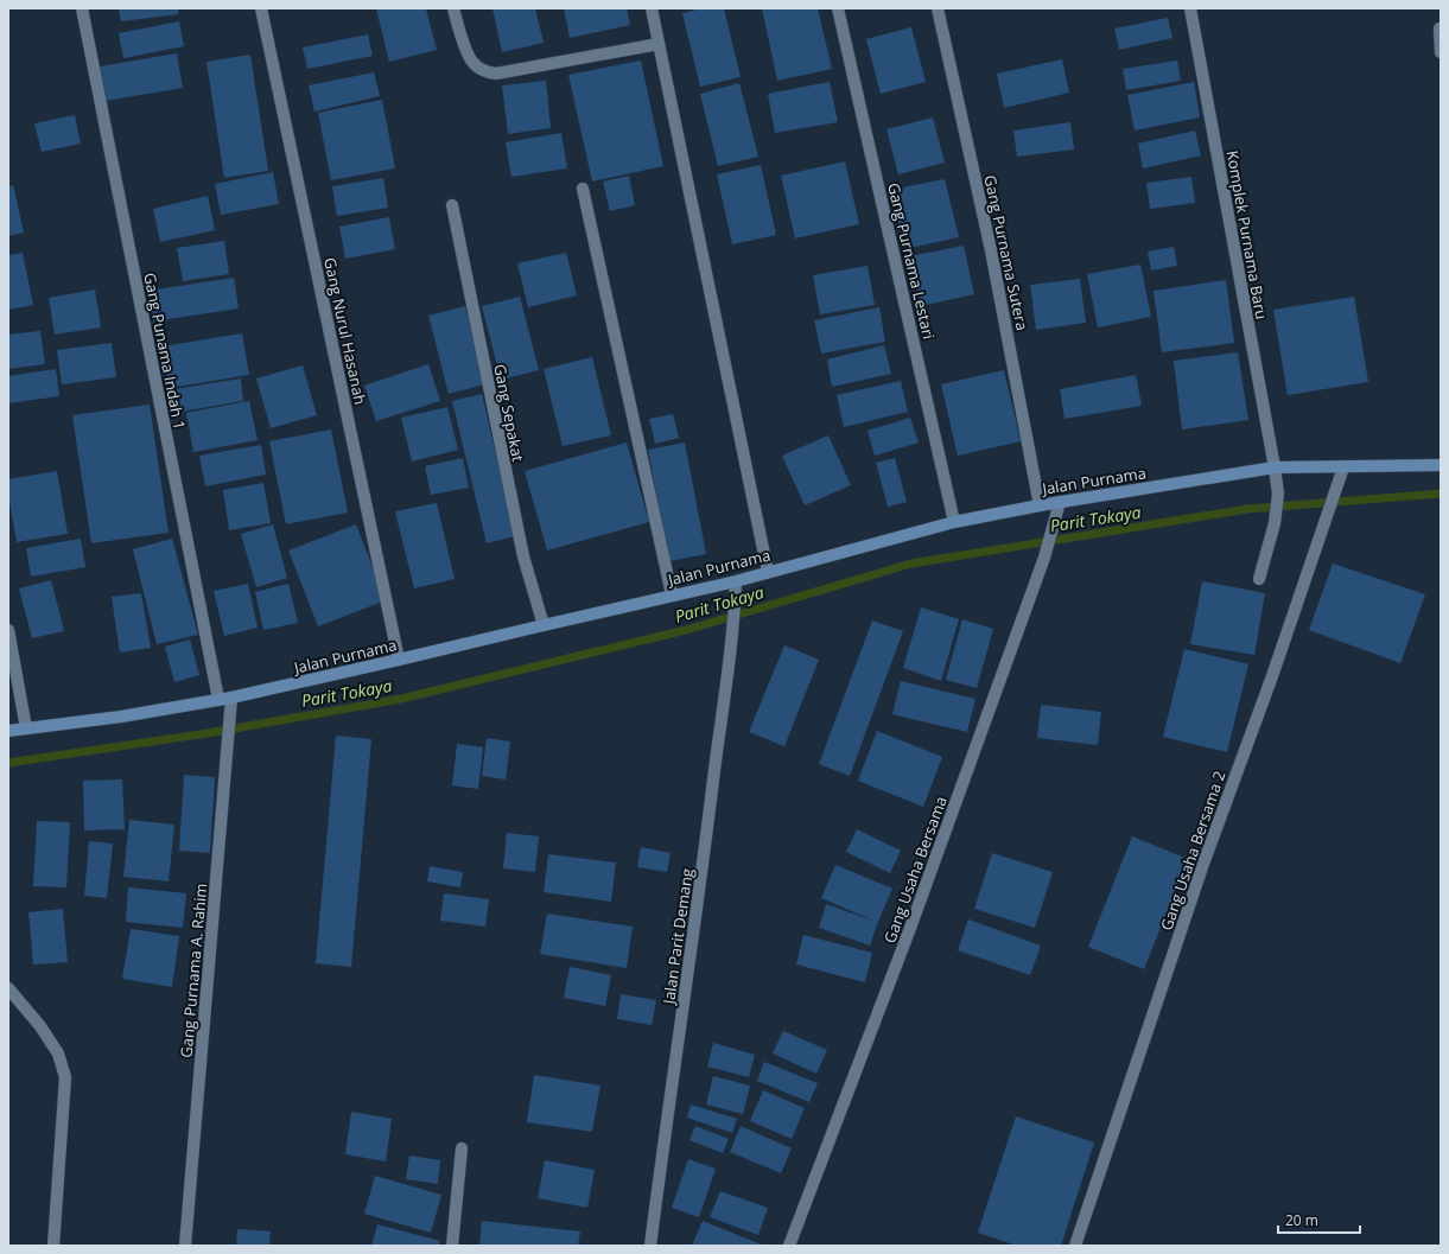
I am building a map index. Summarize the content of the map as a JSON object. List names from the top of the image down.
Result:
{
  "streets": {
    "street": [
      "Komplek Purnama Baru",
      "Gang Purnama Sutera",
      "Gang Purnama Lestari",
      "Gang Nurul Hasanah",
      "Gang Punama Indah 1",
      "Gang Sepakat",
      "Jalan Purnama",
      "Gang Usaha Bersama 2",
      "Gang Usaha Bersama",
      "Jalan Parit Demang",
      "Gang Purnama A. Rahim"
    ]
  },
  "crossings": [
    ["Komplek Purnama Baru", "Jalan Purnama"],
    ["Gang Purnama Sutera", "Jalan Purnama"],
    ["Gang Purnama Lestari", "Jalan Purnama"],
    ["Gang Nurul Hasanah", "Jalan Purnama"],
    ["Gang Punama Indah 1", "Jalan Purnama"],
    ["Gang Sepakat", "Jalan Purnama"],
    ["Jalan Purnama", "Gang Usaha Bersama 2"],
    ["Jalan Purnama", "Gang Usaha Bersama"],
    ["Jalan Purnama", "Jalan Parit Demang"],
    ["Jalan Purnama", "Gang Purnama A. Rahim"]
  ],
  "water": ["Parit Tokaya"],
  "scale_bar": "20 m"
}
